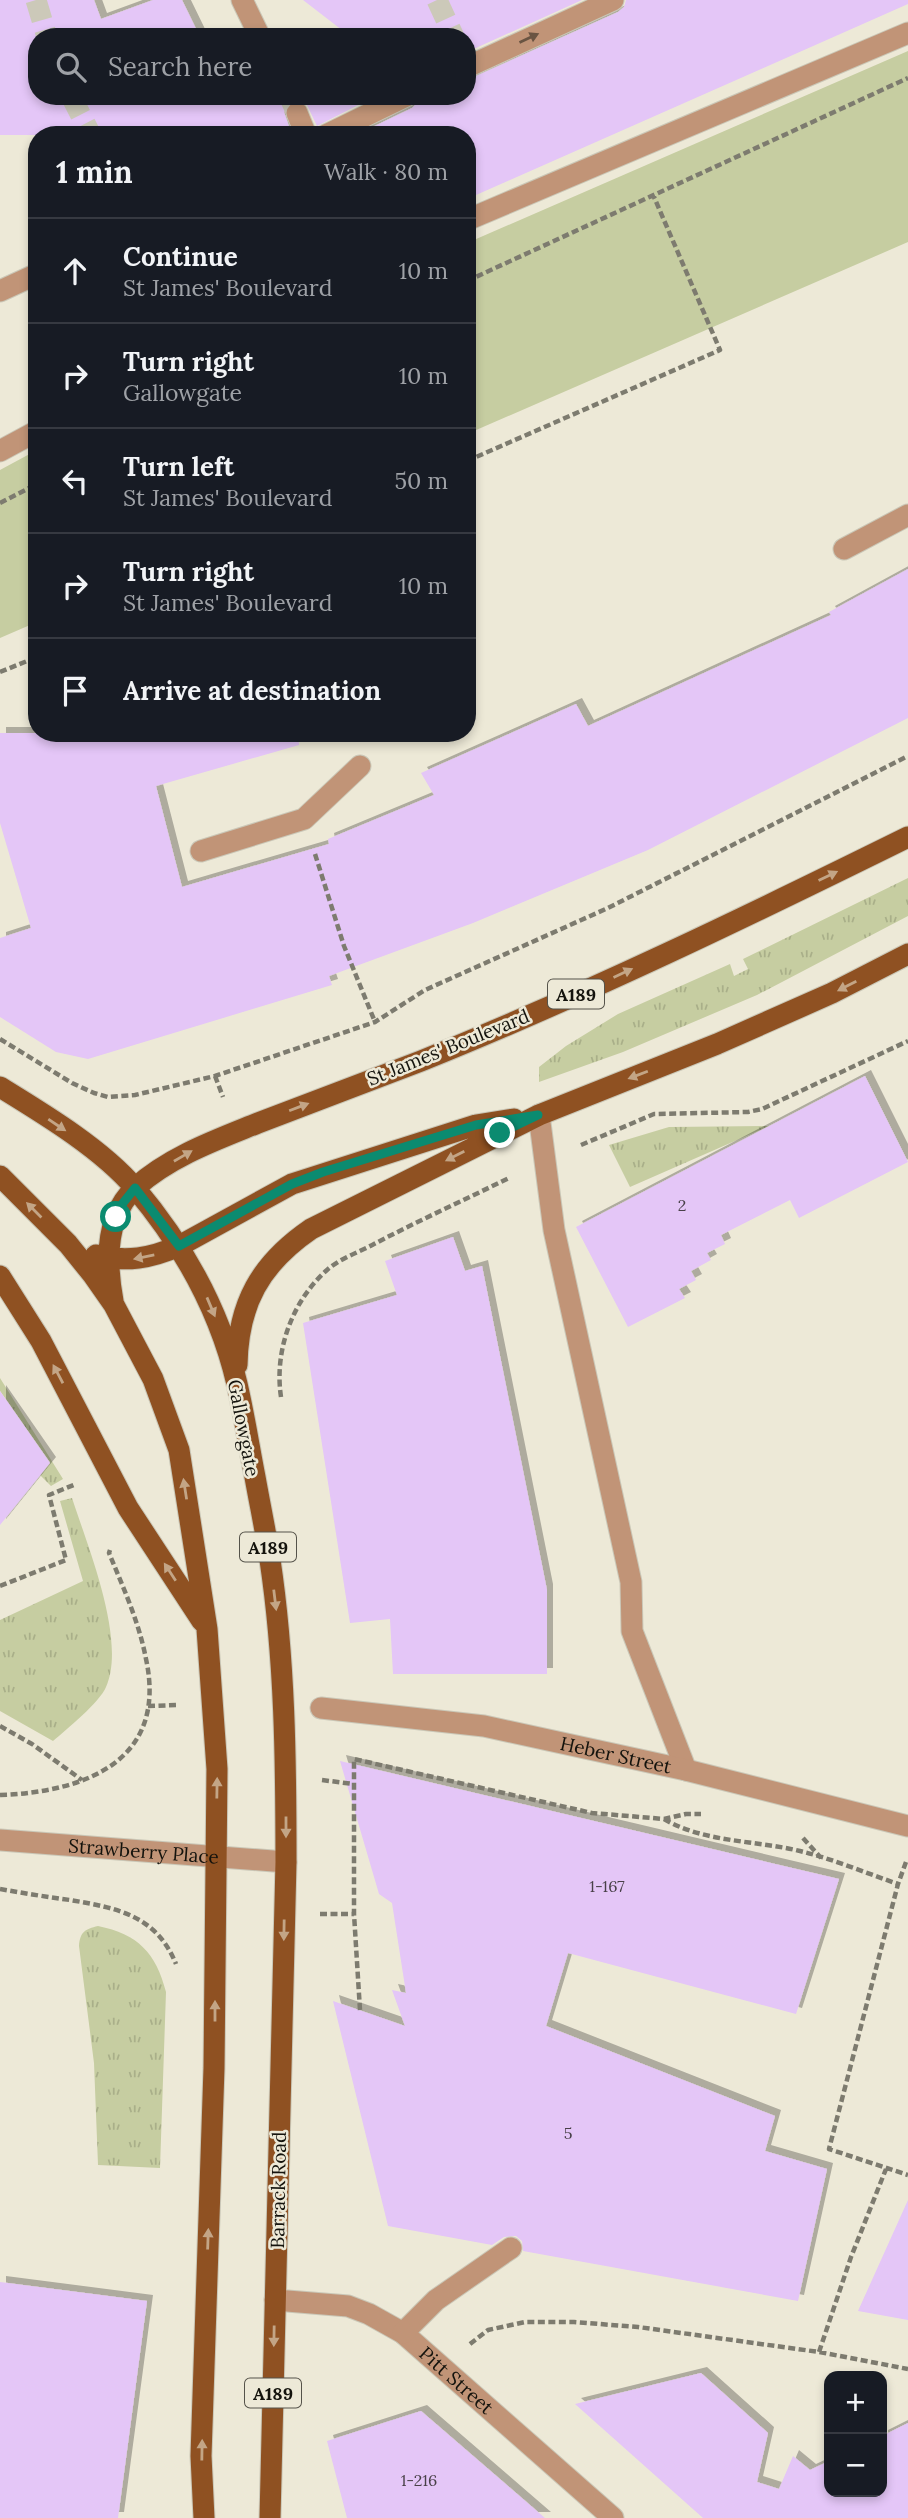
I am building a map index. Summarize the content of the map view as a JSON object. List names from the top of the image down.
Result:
{
  "streets": {
    "main road": [
      "A189",
      "St James' Boulevard",
      "Gallowgate",
      "Barrack Road"
    ],
    "street": ["Heber Street", "Strawberry Place", "Pitt Street"]
  },
  "crossings": [
    ["A189", "St James' Boulevard"],
    ["A189", "Gallowgate"],
    ["A189", "Strawberry Place"],
    ["St James' Boulevard", "Gallowgate"],
    ["Gallowgate", "Strawberry Place"],
    ["Gallowgate", "Barrack Road"],
    ["Strawberry Place", "Barrack Road"],
    ["Barrack Road", "Pitt Street"]
  ],
  "house_numbers": [
    "2",
    "1-167",
    "5",
    "1-216"
  ],
  "page": {
    "search": "Search here",
    "heading": ["1 min", "Walk · 80 m"],
    "list": [
      ["Continue", "St James' Boulevard", "10 m"],
      ["Turn right", "Gallowgate", "10 m"],
      ["Turn left", "St James' Boulevard", "50 m"],
      ["Turn right", "St James' Boulevard", "10 m"],
      "Arrive at destination"
    ],
    "map_buttons": ["+", "−"]
  }
}
